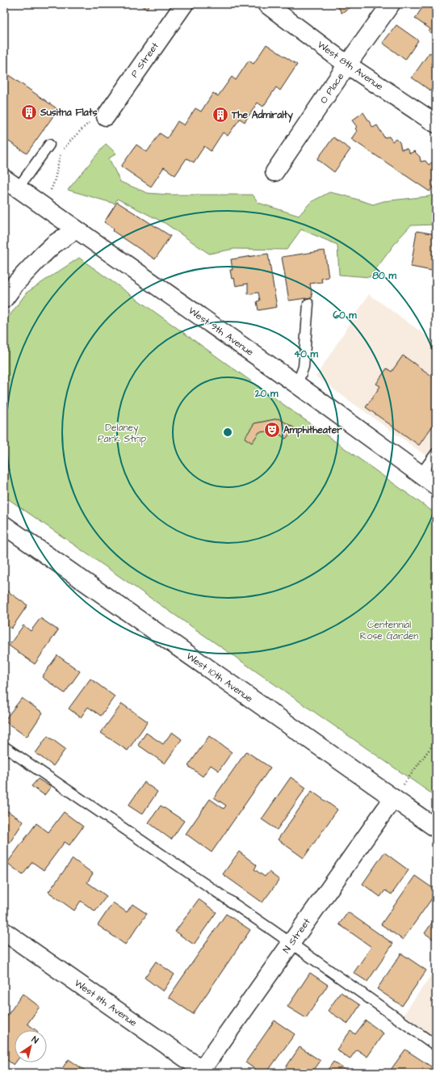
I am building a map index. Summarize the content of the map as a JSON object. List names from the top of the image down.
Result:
{
  "streets": {
    "street": [
      "P Street",
      "West 8th Avenue",
      "O Place",
      "West 9th Avenue",
      "West 10th Avenue",
      "N Street",
      "West 11th Avenue"
    ]
  },
  "crossings": [
    ["West 8th Avenue", "O Place"],
    ["West 10th Avenue", "N Street"],
    ["N Street", "West 11th Avenue"]
  ],
  "parks": ["Delaney Park Strip", "Centennial Rose Garden"],
  "places": {
    "building": ["Susitna Flats", "The Admiralty"],
    "theatre": ["Amphitheater"]
  },
  "north": "top right",
  "rings": [
    "80 m",
    "60 m",
    "40 m",
    "20 m"
  ]
}
